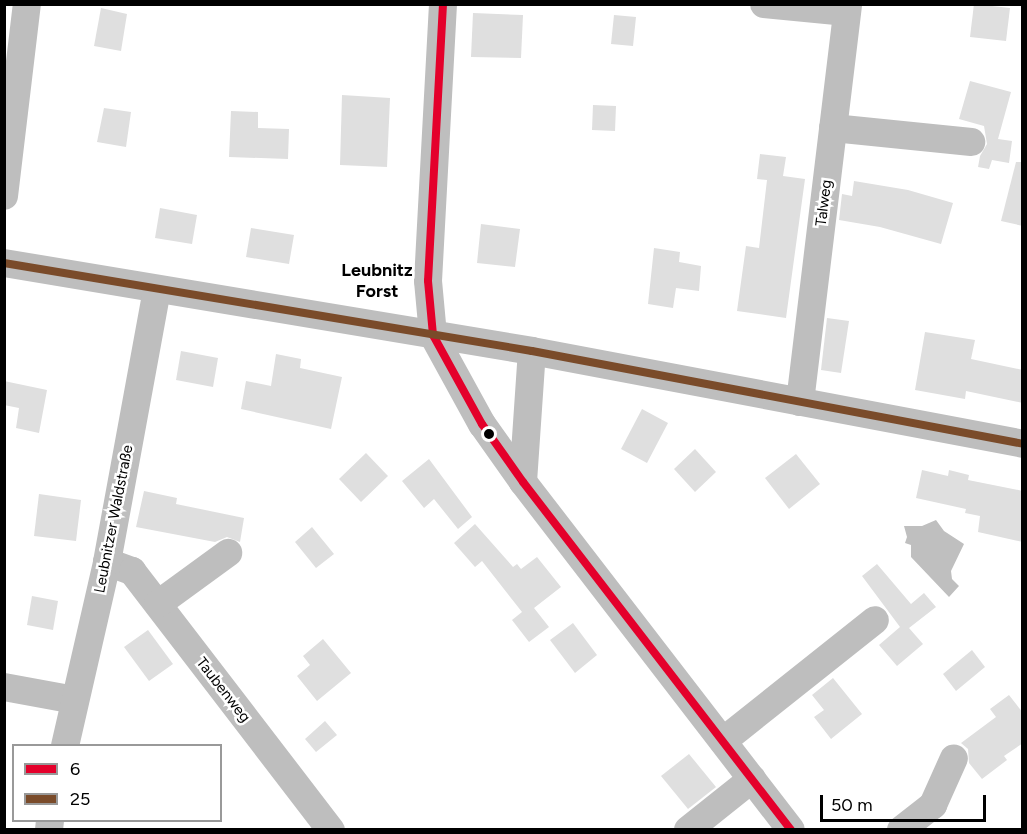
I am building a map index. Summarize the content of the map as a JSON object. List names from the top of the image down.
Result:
{
  "streets": {
    "street": ["Talweg", "Leubnitzer Waldstraße", "Taubenweg"]
  },
  "crossings": [
    ["Leubnitzer Waldstraße", "Taubenweg"]
  ],
  "districts": ["Leubnitz Forst"],
  "lines": ["transit line 6", "transit line 25"],
  "legend": ["6", "25"],
  "scale_bar": "50 m"
}
